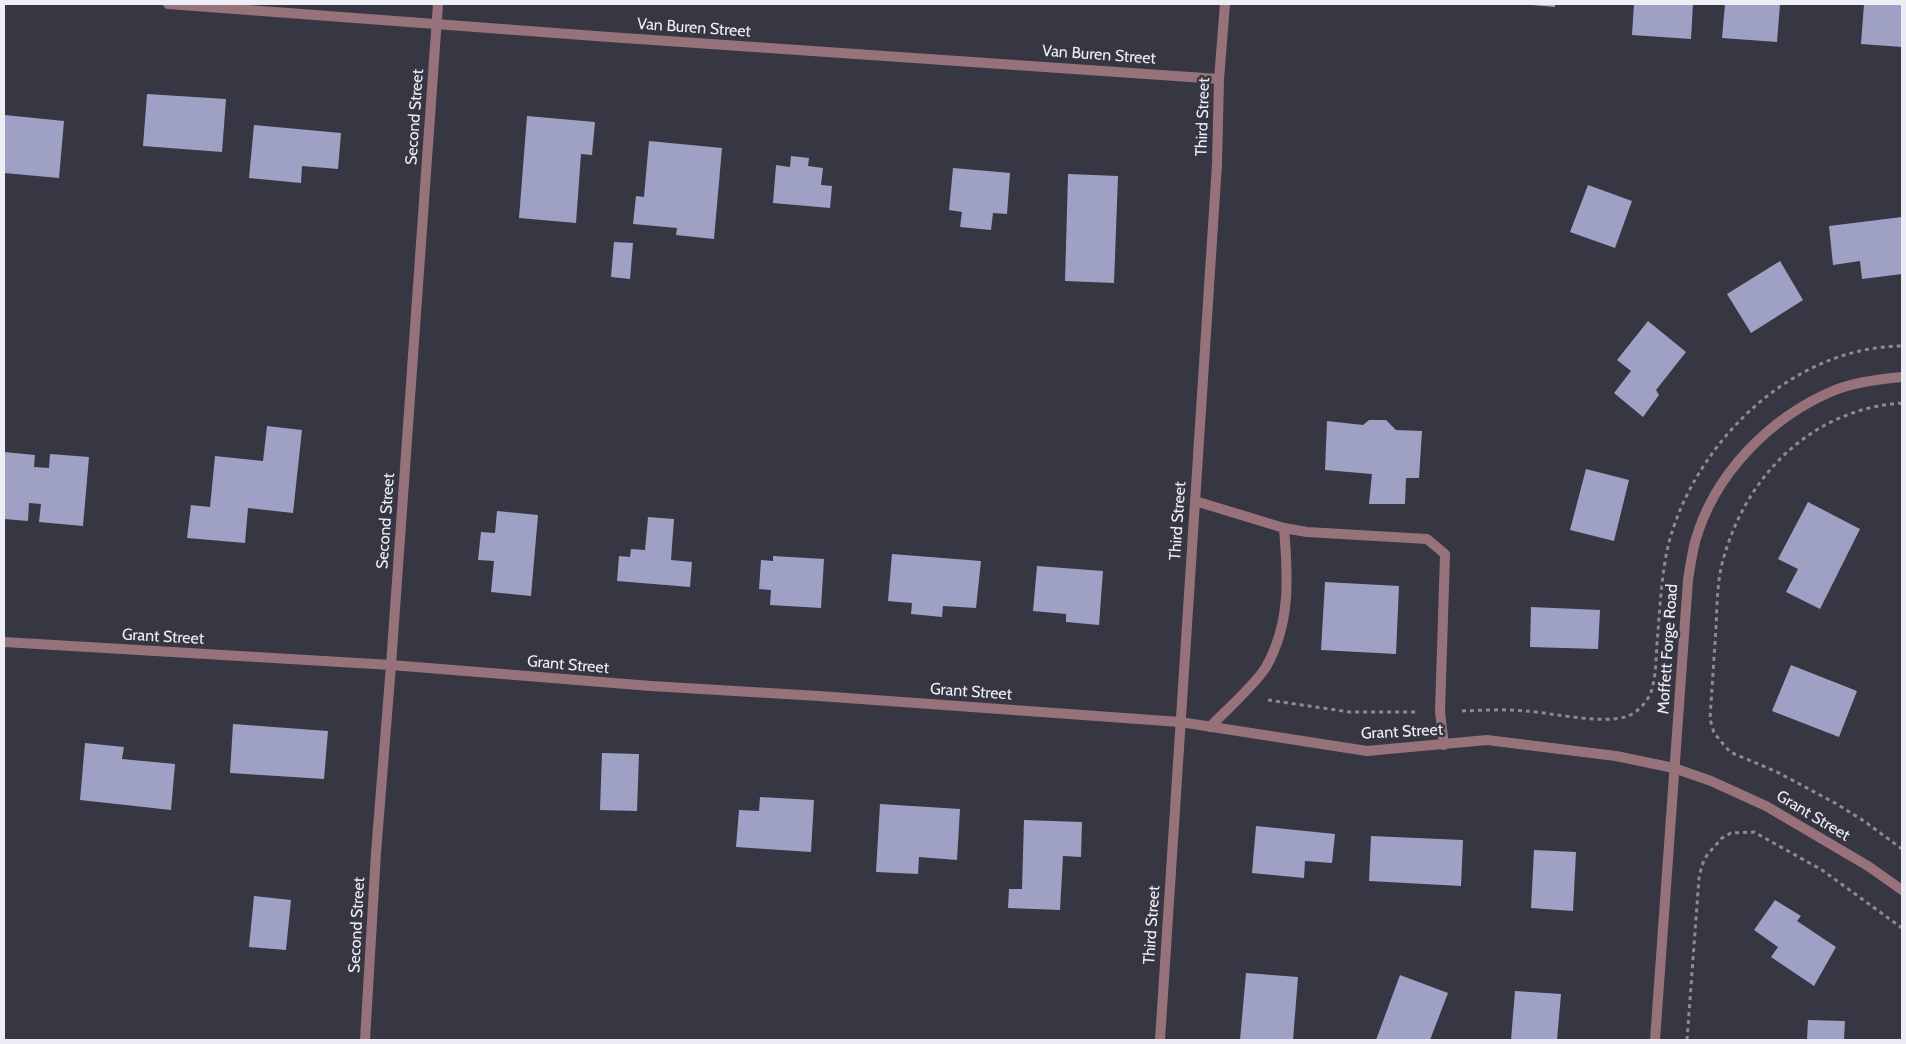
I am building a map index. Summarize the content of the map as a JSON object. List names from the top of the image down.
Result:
{
  "streets": {
    "street": [
      "Van Buren Street",
      "Second Street",
      "Third Street",
      "Grant Street",
      "Moffett Forge Road"
    ]
  },
  "crossings": [
    ["Van Buren Street", "Second Street"],
    ["Van Buren Street", "Third Street"],
    ["Second Street", "Grant Street"],
    ["Third Street", "Grant Street"],
    ["Grant Street", "Moffett Forge Road"]
  ]
}
